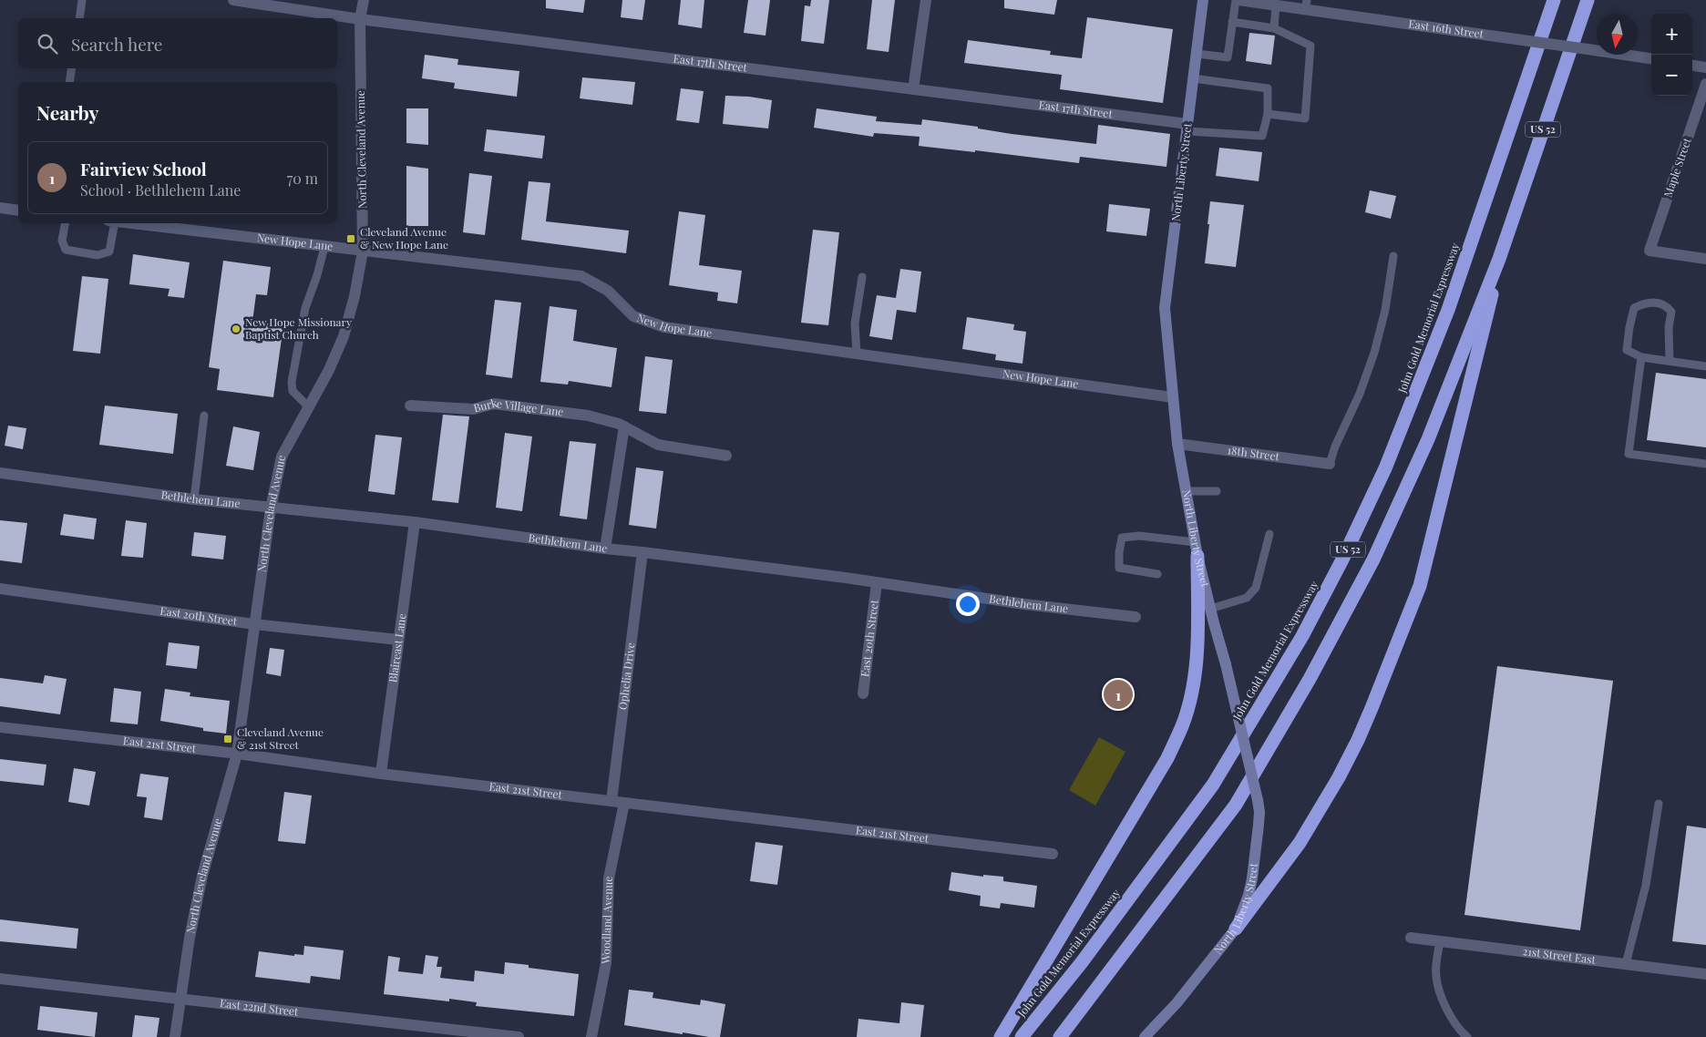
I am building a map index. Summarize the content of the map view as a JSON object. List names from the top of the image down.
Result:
{
  "streets": {
    "highway": ["US 52", "John Gold Memorial Expressway"],
    "main road": ["North Liberty Street"],
    "street": [
      "East 16th Street",
      "East 17th Street",
      "North Cleveland Avenue",
      "Maple Street",
      "New Hope Lane",
      "Burke Village Lane",
      "18th Street",
      "Bethlehem Lane",
      "East 20th Street",
      "Blaireast Lane",
      "Ophelia Drive",
      "East 21st Street",
      "Woodland Avenue",
      "21st Street East",
      "East 22nd Street"
    ]
  },
  "crossings": [
    ["East 17th Street", "North Cleveland Avenue"],
    ["East 17th Street", "North Liberty Street"],
    ["North Cleveland Avenue", "New Hope Lane"],
    ["North Cleveland Avenue", "Bethlehem Lane"],
    ["North Cleveland Avenue", "East 20th Street"],
    ["North Cleveland Avenue", "East 21st Street"],
    ["North Cleveland Avenue", "East 22nd Street"],
    ["North Liberty Street", "New Hope Lane"],
    ["North Liberty Street", "18th Street"],
    ["Bethlehem Lane", "East 20th Street"],
    ["Bethlehem Lane", "Blaireast Lane"],
    ["Bethlehem Lane", "Ophelia Drive"],
    ["East 20th Street", "Blaireast Lane"],
    ["Blaireast Lane", "East 21st Street"],
    ["Ophelia Drive", "East 21st Street"],
    ["East 21st Street", "Woodland Avenue"]
  ],
  "places": {
    "transit": ["Cleveland Avenue & New Hope Lane", "Cleveland Avenue & 21st Street"],
    "other": ["New Hope Missionary Baptist Church"]
  },
  "north": "bottom",
  "page": {
    "map_buttons": ["+", "−"],
    "search": "Search here",
    "heading": "Nearby",
    "list": [
      {
        "mark": "1",
        "name": "Fairview School",
        "note": "School · Bethlehem Lane",
        "value": "70 m"
      }
    ],
    "pins": "1"
  }
}
